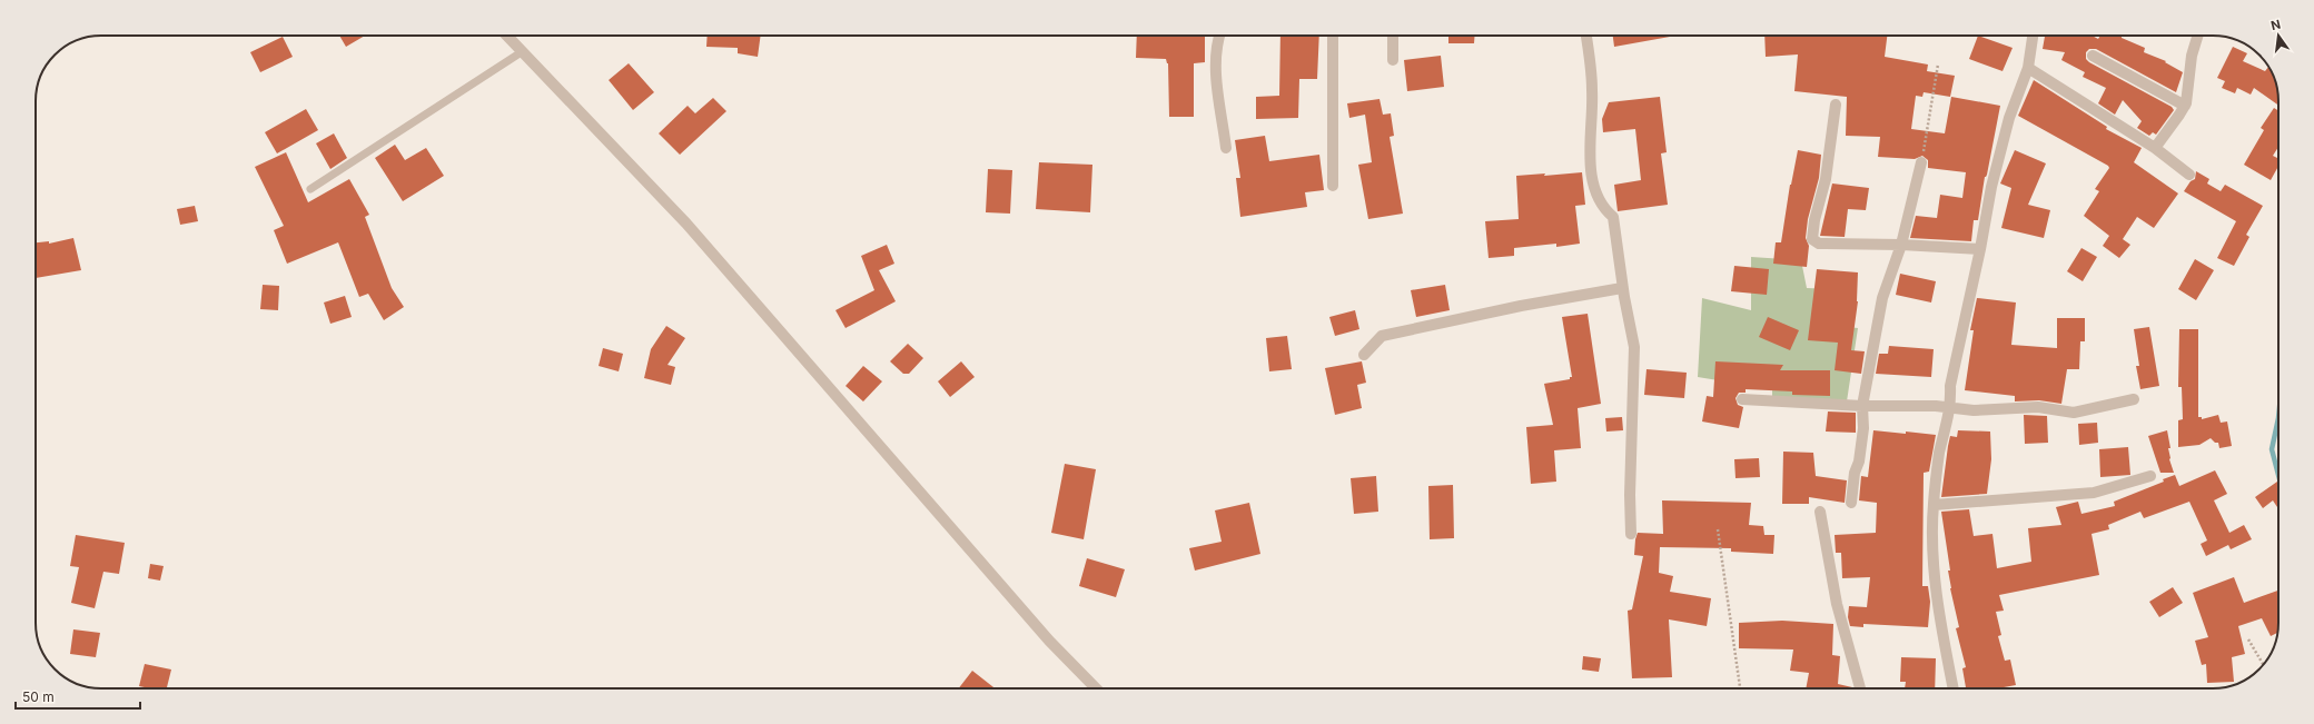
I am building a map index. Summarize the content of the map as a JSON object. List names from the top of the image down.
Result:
{
  "scale_bar": "50 m",
  "north": "top"
}
